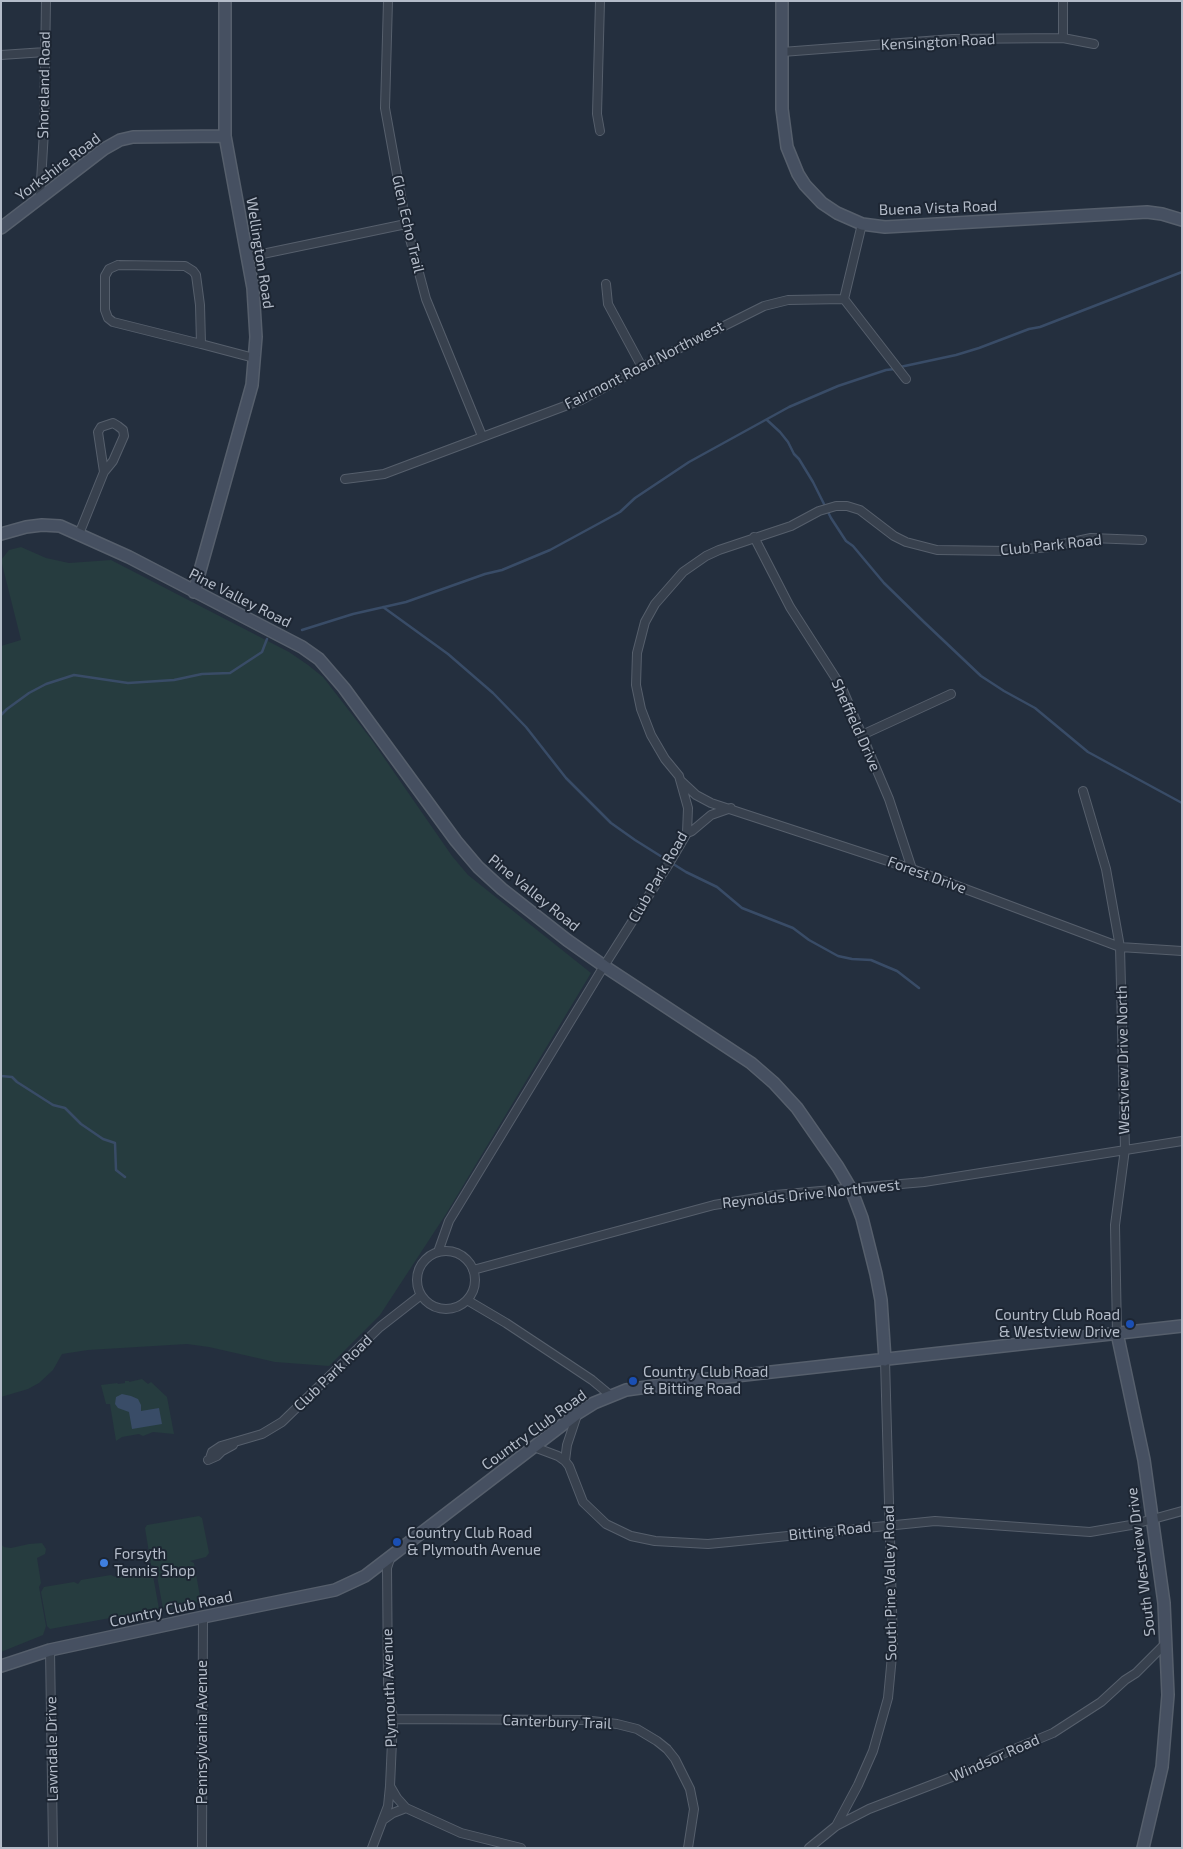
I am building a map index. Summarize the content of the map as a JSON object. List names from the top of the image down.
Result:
{
  "streets": {
    "street": [
      "Kensington Road",
      "Shoreland Road",
      "Yorkshire Road",
      "Buena Vista Road",
      "Glen Echo Trail",
      "Wellington Road",
      "Fairmont Road Northwest",
      "Club Park Road",
      "Pine Valley Road",
      "Sheffield Drive",
      "Forest Drive",
      "Westview Drive North",
      "Reynolds Drive Northwest",
      "Country Club Road",
      "Bitting Road",
      "South Westview Drive",
      "South Pine Valley Road",
      "Plymouth Avenue",
      "Canterbury Trail",
      "Pennsylvania Avenue",
      "Lawndale Drive",
      "Windsor Road"
    ]
  },
  "crossings": [
    ["Kensington Road", "Buena Vista Road"],
    ["Shoreland Road", "Yorkshire Road"],
    ["Yorkshire Road", "Wellington Road"],
    ["Glen Echo Trail", "Fairmont Road Northwest"],
    ["Wellington Road", "Pine Valley Road"],
    ["Club Park Road", "Pine Valley Road"],
    ["Club Park Road", "Sheffield Drive"],
    ["Club Park Road", "Forest Drive"],
    ["Club Park Road", "Reynolds Drive Northwest"],
    ["Pine Valley Road", "Reynolds Drive Northwest"],
    ["Pine Valley Road", "Country Club Road"],
    ["Pine Valley Road", "South Pine Valley Road"],
    ["Sheffield Drive", "Forest Drive"],
    ["Forest Drive", "Westview Drive North"],
    ["Westview Drive North", "Reynolds Drive Northwest"],
    ["Westview Drive North", "Country Club Road"],
    ["Westview Drive North", "South Westview Drive"],
    ["Country Club Road", "South Westview Drive"],
    ["Country Club Road", "South Pine Valley Road"],
    ["Country Club Road", "Plymouth Avenue"],
    ["Country Club Road", "Pennsylvania Avenue"],
    ["Country Club Road", "Lawndale Drive"],
    ["Bitting Road", "South Westview Drive"],
    ["Bitting Road", "South Pine Valley Road"],
    ["South Westview Drive", "Windsor Road"],
    ["South Pine Valley Road", "Windsor Road"],
    ["Plymouth Avenue", "Canterbury Trail"]
  ],
  "places": [
    "Country Club Road & Westview Drive",
    "Country Club Road & Bitting Road",
    "Country Club Road & Plymouth Avenue",
    "Forsyth Tennis Shop"
  ]
}
